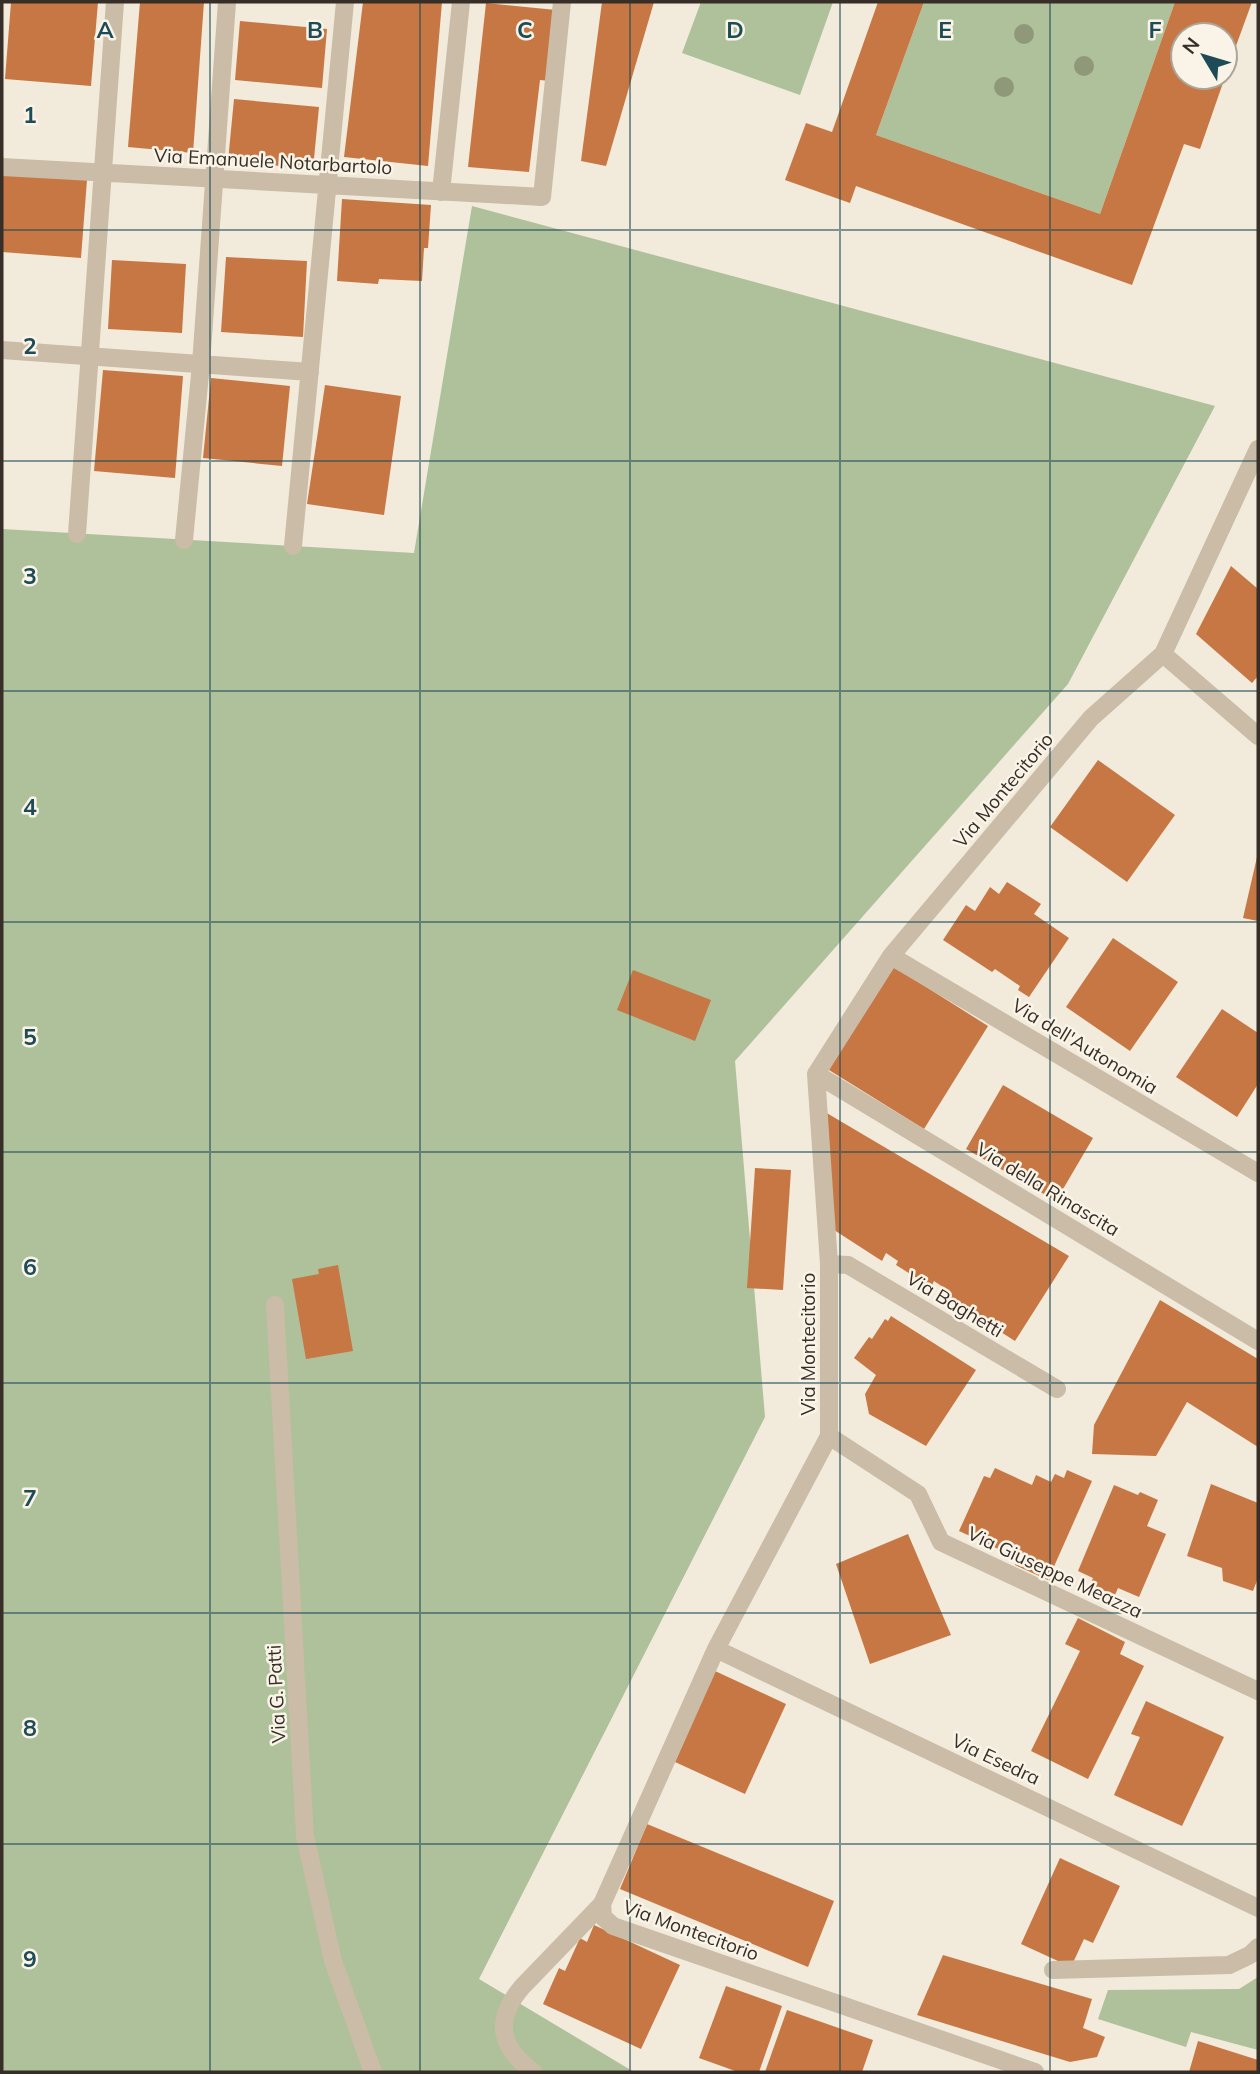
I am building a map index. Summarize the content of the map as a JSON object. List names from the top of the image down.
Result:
{
  "streets": {
    "street": [
      "Via Emanuele Notarbartolo",
      "Via Montecitorio",
      "Via dell'Autonomia",
      "Via della Rinascita",
      "Via Baghetti",
      "Via Giuseppe Meazza",
      "Via G. Patti",
      "Via Esedra"
    ]
  },
  "crossings": [
    ["Via Montecitorio", "Via dell'Autonomia"],
    ["Via Montecitorio", "Via della Rinascita"],
    ["Via Montecitorio", "Via Baghetti"],
    ["Via Montecitorio", "Via Giuseppe Meazza"],
    ["Via Montecitorio", "Via Esedra"]
  ],
  "north": "top left",
  "grid": {
    "columns": [
      "A",
      "B",
      "C",
      "D",
      "E",
      "F"
    ],
    "rows": [
      "1",
      "2",
      "3",
      "4",
      "5",
      "6",
      "7",
      "8",
      "9"
    ]
  }
}
